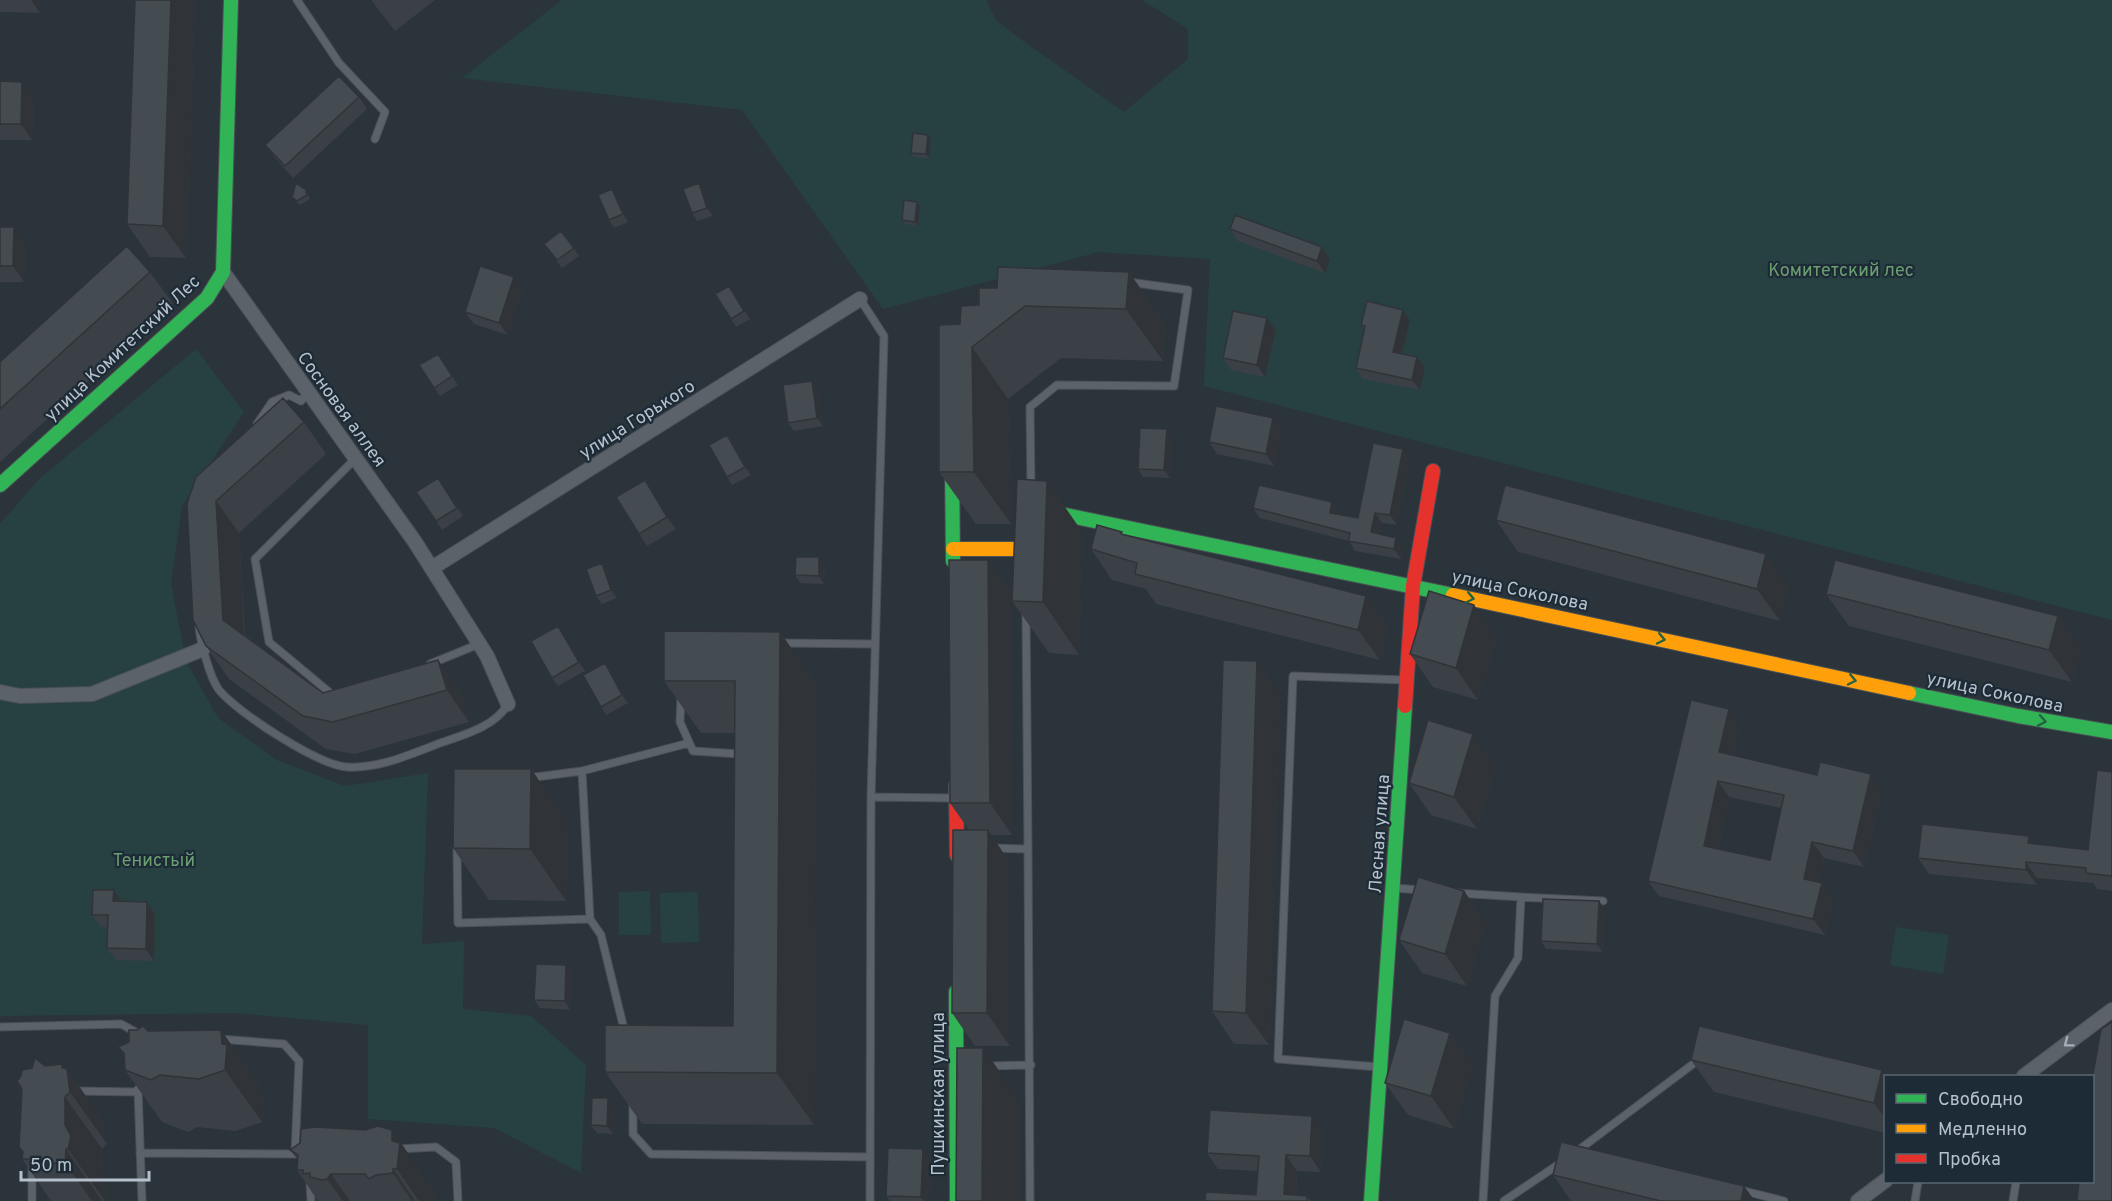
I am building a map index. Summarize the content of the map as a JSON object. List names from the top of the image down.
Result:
{
  "streets": {
    "street": [
      "улица Комитетский Лес",
      "Сосновая аллея",
      "улица Горького",
      "улица Соколова",
      "Лесная улица",
      "Пушкинская улица"
    ]
  },
  "crossings": [
    ["улица Комитетский Лес", "Сосновая аллея"],
    ["Сосновая аллея", "улица Горького"],
    ["улица Соколова", "Лесная улица"]
  ],
  "one_way": ["улица Соколова"],
  "parks": ["Комитетский лес", "Тенистый"],
  "legend": ["Свободно", "Медленно", "Пробка"],
  "scale_bar": "50 m"
}
